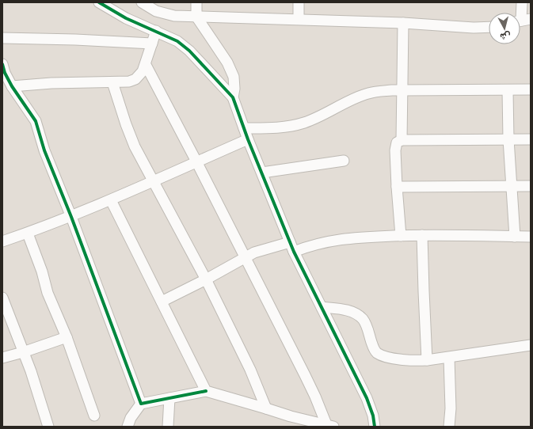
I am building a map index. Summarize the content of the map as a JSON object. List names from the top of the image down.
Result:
{
  "north": "bottom"
}
